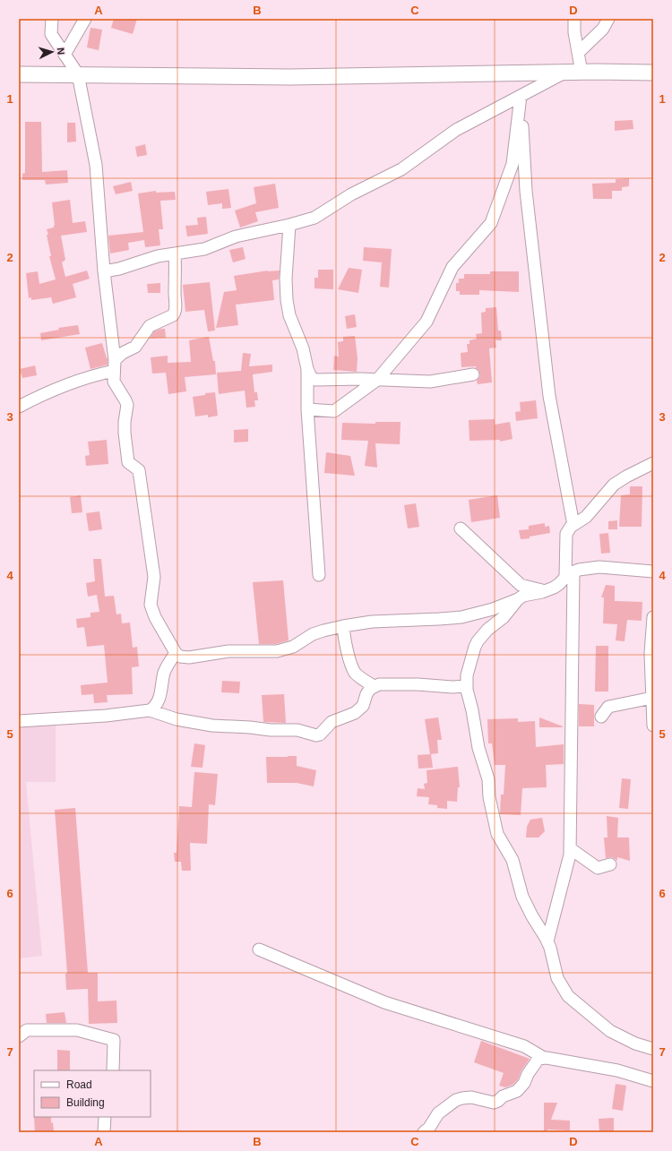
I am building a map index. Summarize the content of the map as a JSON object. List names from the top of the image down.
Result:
{
  "legend": ["Road", "Building"],
  "north": "right",
  "grid": {
    "columns": [
      "A",
      "B",
      "C",
      "D"
    ],
    "rows": [
      "1",
      "2",
      "3",
      "4",
      "5",
      "6",
      "7"
    ]
  }
}
